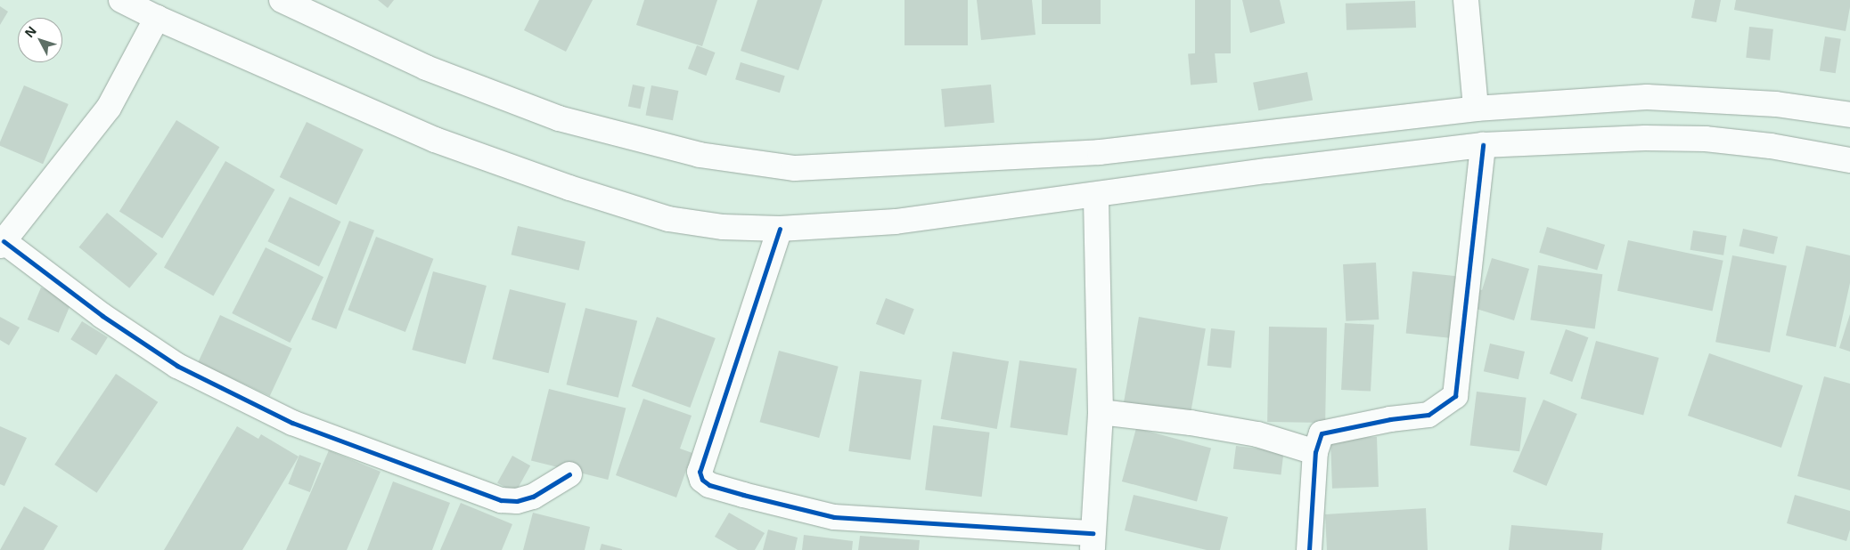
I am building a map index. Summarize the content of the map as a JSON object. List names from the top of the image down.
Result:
{
  "north": "top left"
}
